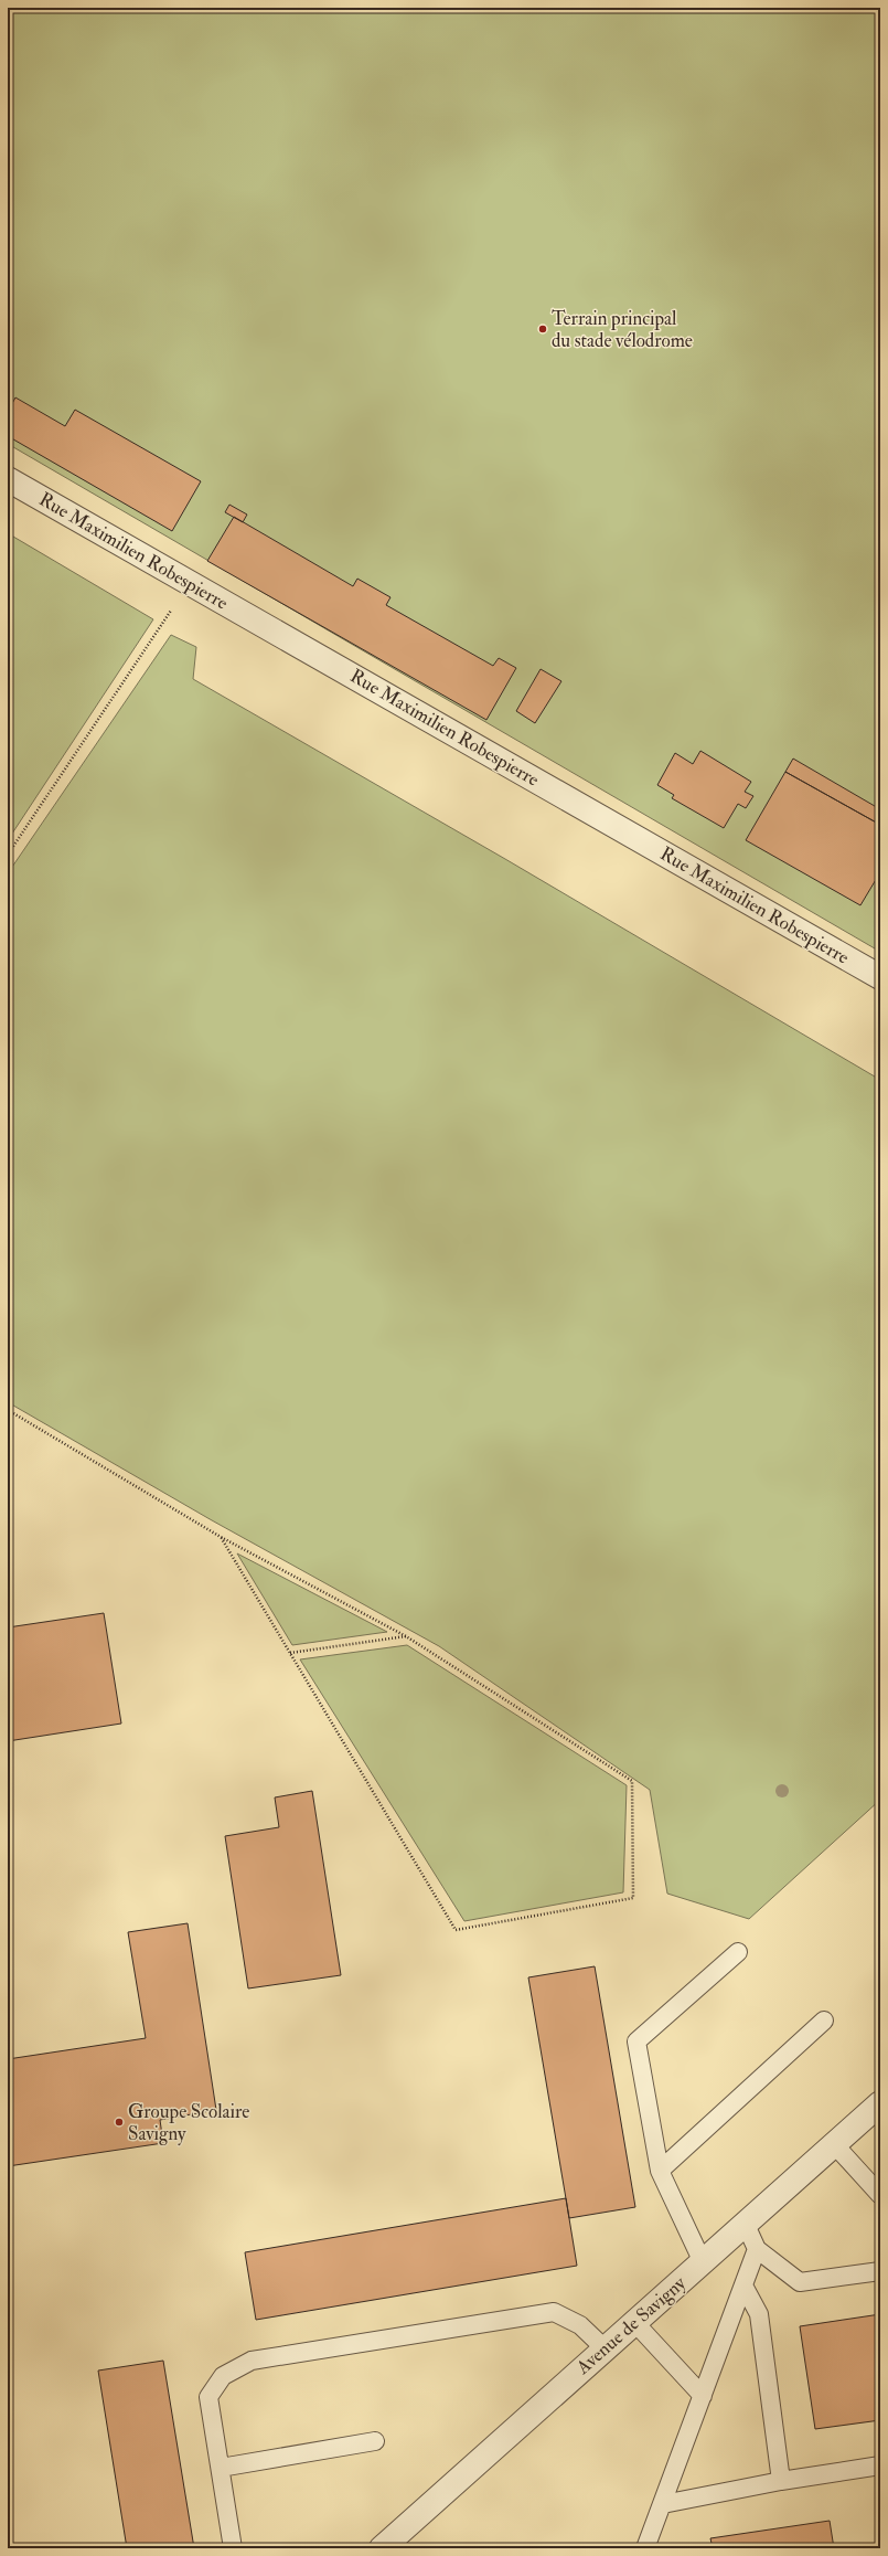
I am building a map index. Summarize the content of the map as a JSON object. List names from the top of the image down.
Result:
{
  "streets": {
    "street": ["Rue Maximilien Robespierre", "Avenue de Savigny"]
  },
  "places": ["Terrain principal du stade vélodrome", "Groupe Scolaire Savigny"]
}
